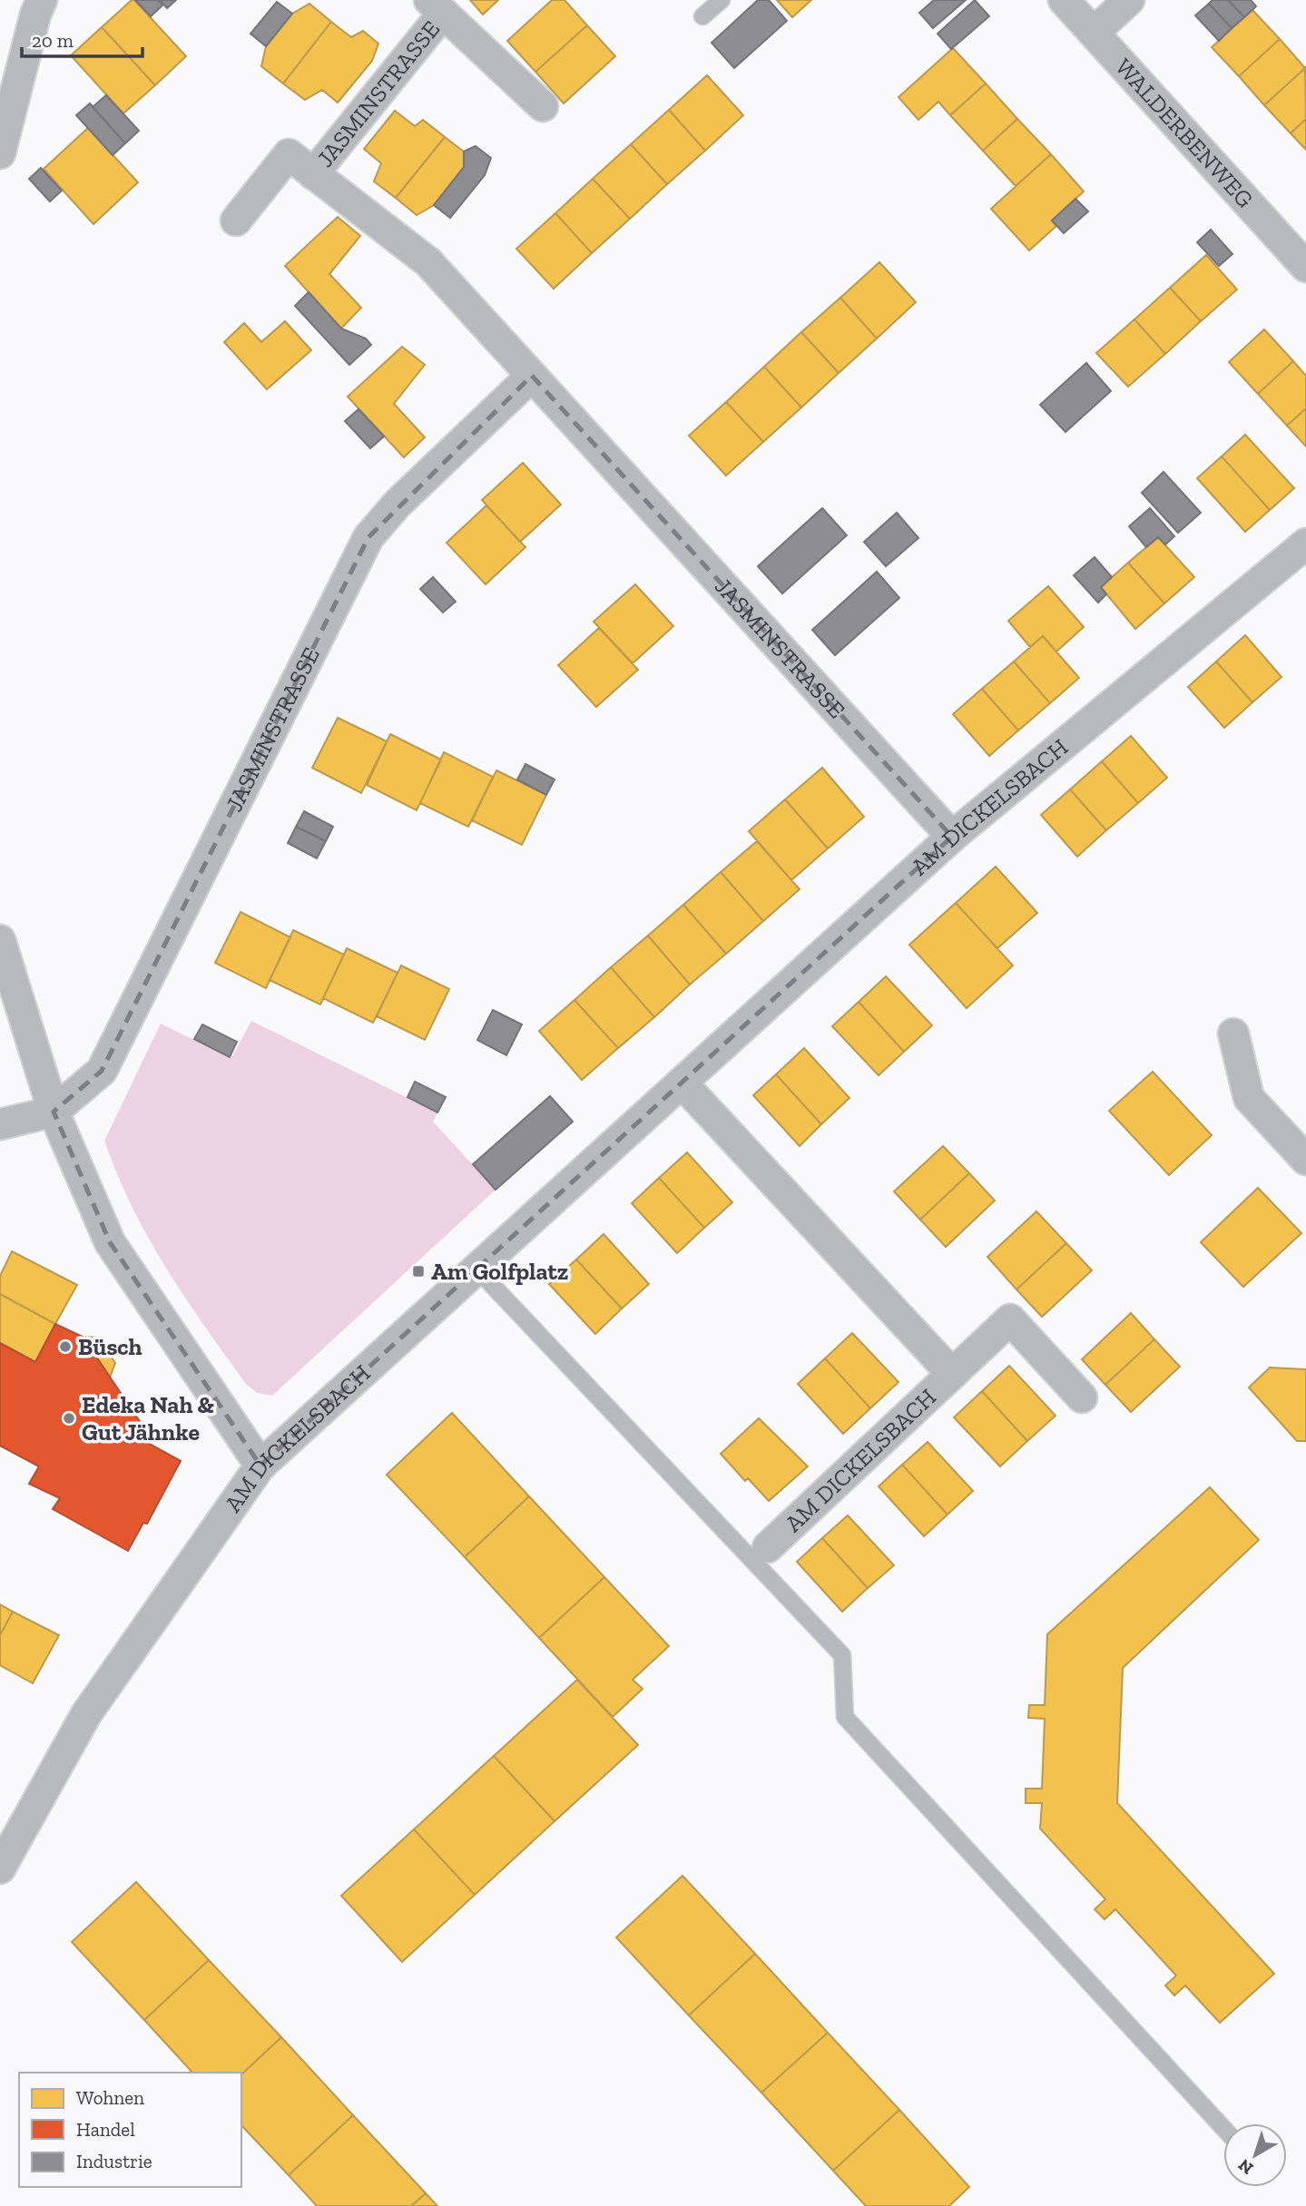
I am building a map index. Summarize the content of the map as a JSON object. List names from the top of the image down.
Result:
{
  "streets": {
    "street": ["JASMINSTRASSE", "WALDERBENWEG", "AM DICKELSBACH"]
  },
  "crossings": [
    ["JASMINSTRASSE", "AM DICKELSBACH"]
  ],
  "places": {
    "transit": ["Am Golfplatz"],
    "other": ["Büsch", "Edeka Nah & Gut Jähnke"]
  },
  "legend": ["Wohnen", "Handel", "Industrie"],
  "scale_bar": "20 m",
  "north": "bottom left"
}
